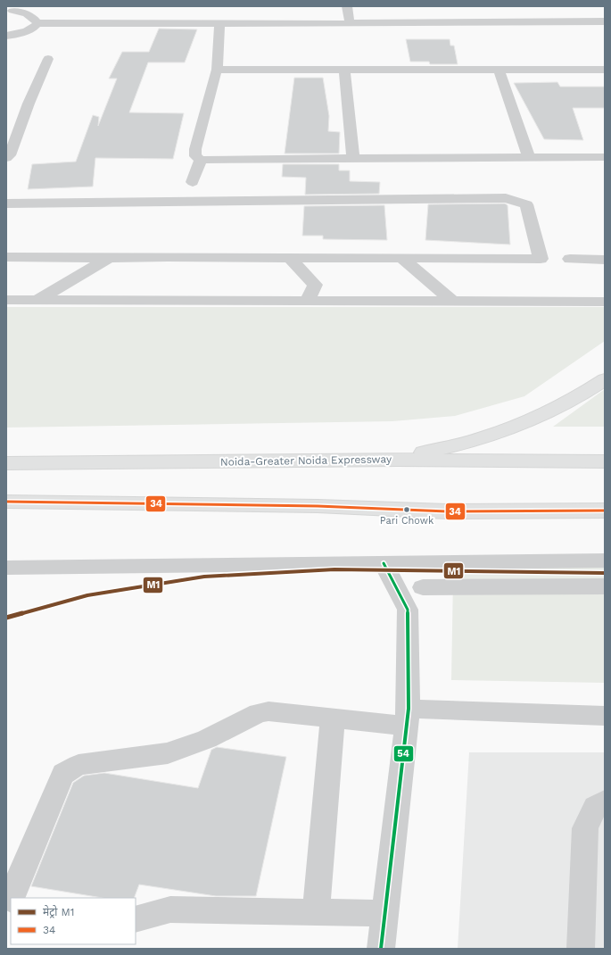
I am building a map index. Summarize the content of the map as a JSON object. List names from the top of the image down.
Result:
{
  "streets": {
    "highway": ["Noida-Greater Noida Expressway"]
  },
  "places": ["Pari Chowk"],
  "lines": ["transit line 34", "transit line 54", "metro line M1"],
  "legend": ["मेट्रो M1", "34"]
}
